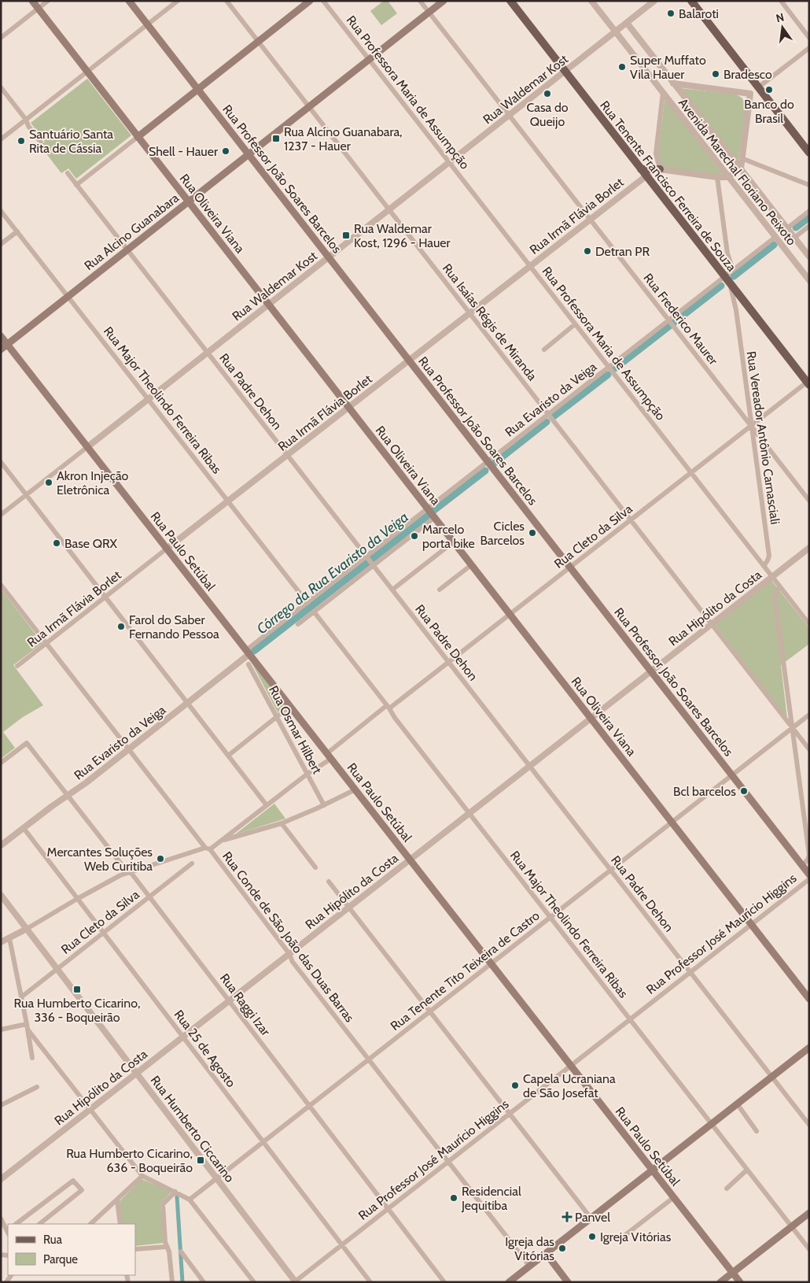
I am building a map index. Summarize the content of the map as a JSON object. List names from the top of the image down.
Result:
{
  "streets": {
    "main road": [
      "Rua Professor João Soares Barcelos",
      "Rua Tenente Francisco Ferreira de Souza",
      "Rua Oliveira Viana",
      "Rua Alcino Guanabara",
      "Rua Paulo Setúbal"
    ],
    "street": [
      "Rua Waldemar Kost",
      "Rua Professora Maria de Assumpção",
      "Avenida Marechal Floriano Peixoto",
      "Rua Irmã Flávia Borlet",
      "Rua Frederico Maurer",
      "Rua Isaías Régis de Miranda",
      "Rua Padre Dehon",
      "Rua Evaristo da Veiga",
      "Rua Major Theolindo Ferreira Ribas",
      "Rua Vereador Antônio Carnasciali",
      "Rua Cleto da Silva",
      "Rua Hipólito da Costa",
      "Rua Osmar Hilbert",
      "Rua Professor José Maurício Higgins",
      "Rua Conde de São João das Duas Barras",
      "Rua Tenente Tito Teixeira de Castro",
      "Rua Raggi Izar",
      "Rua 25 de Agosto",
      "Rua Humberto Ciccarino"
    ]
  },
  "crossings": [
    ["Rua Waldemar Kost", "Rua Professora Maria de Assumpção"],
    ["Rua Waldemar Kost", "Avenida Marechal Floriano Peixoto"],
    ["Rua Waldemar Kost", "Rua Professor João Soares Barcelos"],
    ["Rua Waldemar Kost", "Rua Tenente Francisco Ferreira de Souza"],
    ["Rua Waldemar Kost", "Rua Oliveira Viana"],
    ["Rua Waldemar Kost", "Rua Frederico Maurer"],
    ["Rua Waldemar Kost", "Rua Isaías Régis de Miranda"],
    ["Rua Waldemar Kost", "Rua Padre Dehon"],
    ["Rua Waldemar Kost", "Rua Major Theolindo Ferreira Ribas"],
    ["Rua Waldemar Kost", "Rua Paulo Setúbal"],
    ["Rua Professora Maria de Assumpção", "Rua Irmã Flávia Borlet"],
    ["Rua Professora Maria de Assumpção", "Rua Alcino Guanabara"],
    ["Rua Professora Maria de Assumpção", "Rua Evaristo da Veiga"],
    ["Rua Professora Maria de Assumpção", "Rua Vereador Antônio Carnasciali"],
    ["Rua Professora Maria de Assumpção", "Rua Cleto da Silva"],
    ["Rua Professora Maria de Assumpção", "Rua Hipólito da Costa"],
    ["Avenida Marechal Floriano Peixoto", "Rua Evaristo da Veiga"],
    ["Rua Professor João Soares Barcelos", "Rua Irmã Flávia Borlet"],
    ["Rua Professor João Soares Barcelos", "Rua Alcino Guanabara"],
    ["Rua Professor João Soares Barcelos", "Rua Evaristo da Veiga"],
    ["Rua Professor João Soares Barcelos", "Rua Cleto da Silva"],
    ["Rua Professor João Soares Barcelos", "Rua Hipólito da Costa"],
    ["Rua Professor João Soares Barcelos", "Rua Tenente Tito Teixeira de Castro"],
    ["Rua Tenente Francisco Ferreira de Souza", "Rua Irmã Flávia Borlet"],
    ["Rua Tenente Francisco Ferreira de Souza", "Rua Evaristo da Veiga"],
    ["Rua Tenente Francisco Ferreira de Souza", "Rua Vereador Antônio Carnasciali"],
    ["Rua Tenente Francisco Ferreira de Souza", "Rua Cleto da Silva"],
    ["Rua Oliveira Viana", "Rua Irmã Flávia Borlet"],
    ["Rua Oliveira Viana", "Rua Alcino Guanabara"],
    ["Rua Oliveira Viana", "Rua Evaristo da Veiga"],
    ["Rua Oliveira Viana", "Rua Cleto da Silva"],
    ["Rua Oliveira Viana", "Rua Hipólito da Costa"],
    ["Rua Oliveira Viana", "Rua Professor José Maurício Higgins"],
    ["Rua Oliveira Viana", "Rua Tenente Tito Teixeira de Castro"],
    ["Rua Irmã Flávia Borlet", "Rua Frederico Maurer"],
    ["Rua Irmã Flávia Borlet", "Rua Isaías Régis de Miranda"],
    ["Rua Irmã Flávia Borlet", "Rua Padre Dehon"],
    ["Rua Irmã Flávia Borlet", "Rua Major Theolindo Ferreira Ribas"],
    ["Rua Irmã Flávia Borlet", "Rua Paulo Setúbal"],
    ["Rua Irmã Flávia Borlet", "Rua Conde de São João das Duas Barras"],
    ["Rua Alcino Guanabara", "Rua Frederico Maurer"],
    ["Rua Alcino Guanabara", "Rua Isaías Régis de Miranda"],
    ["Rua Alcino Guanabara", "Rua Padre Dehon"],
    ["Rua Alcino Guanabara", "Rua Major Theolindo Ferreira Ribas"],
    ["Rua Alcino Guanabara", "Rua Paulo Setúbal"],
    ["Rua Frederico Maurer", "Rua Evaristo da Veiga"],
    ["Rua Frederico Maurer", "Rua Vereador Antônio Carnasciali"],
    ["Rua Frederico Maurer", "Rua Cleto da Silva"],
    ["Rua Isaías Régis de Miranda", "Rua Evaristo da Veiga"],
    ["Rua Isaías Régis de Miranda", "Rua Cleto da Silva"],
    ["Rua Isaías Régis de Miranda", "Rua Hipólito da Costa"],
    ["Rua Isaías Régis de Miranda", "Rua Tenente Tito Teixeira de Castro"],
    ["Rua Padre Dehon", "Rua Evaristo da Veiga"],
    ["Rua Padre Dehon", "Rua Cleto da Silva"],
    ["Rua Padre Dehon", "Rua Hipólito da Costa"],
    ["Rua Padre Dehon", "Rua Professor José Maurício Higgins"],
    ["Rua Padre Dehon", "Rua Tenente Tito Teixeira de Castro"],
    ["Rua Evaristo da Veiga", "Rua Major Theolindo Ferreira Ribas"],
    ["Rua Evaristo da Veiga", "Rua Paulo Setúbal"],
    ["Rua Evaristo da Veiga", "Rua Conde de São João das Duas Barras"],
    ["Rua Evaristo da Veiga", "Rua Raggi Izar"],
    ["Rua Evaristo da Veiga", "Rua 25 de Agosto"],
    ["Rua Major Theolindo Ferreira Ribas", "Rua Cleto da Silva"],
    ["Rua Major Theolindo Ferreira Ribas", "Rua Hipólito da Costa"],
    ["Rua Major Theolindo Ferreira Ribas", "Rua Professor José Maurício Higgins"],
    ["Rua Major Theolindo Ferreira Ribas", "Rua Tenente Tito Teixeira de Castro"],
    ["Rua Vereador Antônio Carnasciali", "Rua Cleto da Silva"],
    ["Rua Cleto da Silva", "Rua Paulo Setúbal"],
    ["Rua Cleto da Silva", "Rua Osmar Hilbert"],
    ["Rua Cleto da Silva", "Rua Conde de São João das Duas Barras"],
    ["Rua Cleto da Silva", "Rua Raggi Izar"],
    ["Rua Cleto da Silva", "Rua 25 de Agosto"],
    ["Rua Cleto da Silva", "Rua Humberto Ciccarino"],
    ["Rua Paulo Setúbal", "Rua Hipólito da Costa"],
    ["Rua Paulo Setúbal", "Rua Professor José Maurício Higgins"],
    ["Rua Paulo Setúbal", "Rua Tenente Tito Teixeira de Castro"],
    ["Rua Hipólito da Costa", "Rua Conde de São João das Duas Barras"],
    ["Rua Hipólito da Costa", "Rua Raggi Izar"],
    ["Rua Hipólito da Costa", "Rua 25 de Agosto"],
    ["Rua Hipólito da Costa", "Rua Humberto Ciccarino"],
    ["Rua Professor José Maurício Higgins", "Rua Conde de São João das Duas Barras"],
    ["Rua Professor José Maurício Higgins", "Rua Raggi Izar"],
    ["Rua Professor José Maurício Higgins", "Rua 25 de Agosto"],
    ["Rua Professor José Maurício Higgins", "Rua Humberto Ciccarino"],
    ["Rua Conde de São João das Duas Barras", "Rua Tenente Tito Teixeira de Castro"],
    ["Rua Tenente Tito Teixeira de Castro", "Rua Raggi Izar"],
    ["Rua Tenente Tito Teixeira de Castro", "Rua 25 de Agosto"],
    ["Rua Tenente Tito Teixeira de Castro", "Rua Humberto Ciccarino"]
  ],
  "water": ["Córrego da Rua Evaristo da Veiga"],
  "places": {
    "other": [
      "Balaroti",
      "Super Muffato Vila Hauer",
      "Bradesco",
      "Banco do Brasil",
      "Casa do Queijo",
      "Santuário Santa Rita de Cássia",
      "Shell - Hauer",
      "Detran PR",
      "Akron Injeção Eletrônica",
      "Cicles Barcelos",
      "Marcelo porta bike",
      "Base QRX",
      "Farol do Saber Fernando Pessoa",
      "Bcl barcelos",
      "Mercantes Soluções Web Curitiba",
      "Capela Ucraniana de São Josefat",
      "Residencial Jequitiba",
      "Igreja Vitórias",
      "Igreja das Vitórias"
    ],
    "transit": [
      "Rua Alcíno Guanabara, 1237 - Hauer",
      "Rua Waldemar Kost, 1296 - Hauer",
      "Rua Humberto Cicarino, 336 - Boqueirão",
      "Rua Humberto Cicarino, 636 - Boqueirão"
    ],
    "health": ["Panvel"]
  },
  "legend": ["Rua", "Parque"],
  "north": "top"
}
